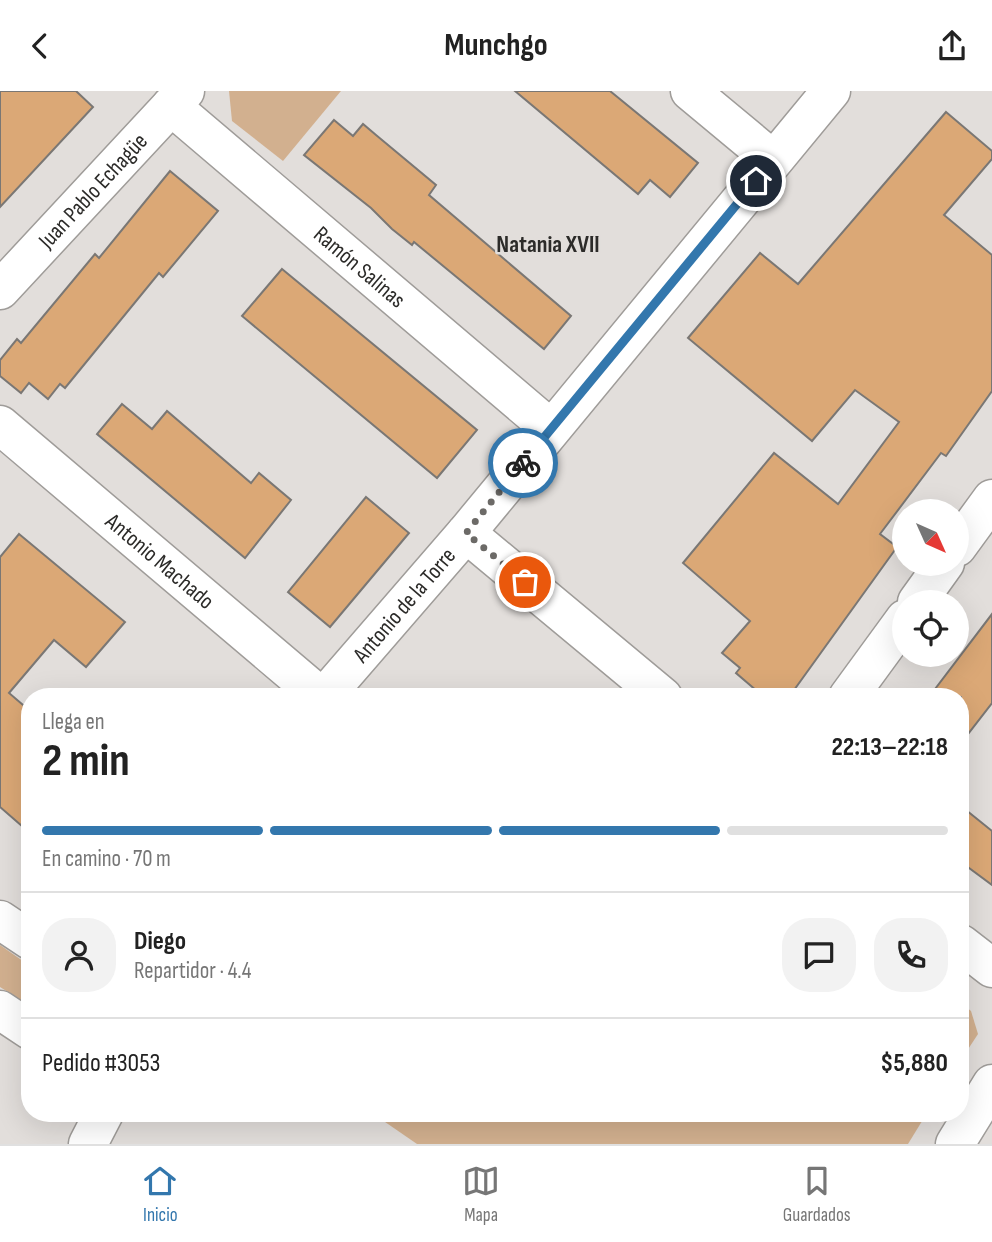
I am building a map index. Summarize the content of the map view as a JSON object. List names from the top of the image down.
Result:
{
  "streets": {
    "street": [
      "Juan Pablo Echagüe",
      "Ramón Salinas",
      "Antonio Machado",
      "Antonio de la Torre"
    ]
  },
  "crossings": [
    ["Juan Pablo Echagüe", "Ramón Salinas"],
    ["Ramón Salinas", "Antonio de la Torre"]
  ],
  "districts": ["Natania XVII"],
  "north": "bottom right",
  "page": {
    "header": "Munchgo",
    "heading": ["2 min", "Llega en", "22:13–22:18"],
    "panel": [
      "Diego",
      "Repartidor · 4.4",
      "Pedido #3053",
      "$5,880"
    ],
    "bar": "En camino · 70 m",
    "tabs": ["Inicio", "Mapa", "Guardados"]
  }
}
